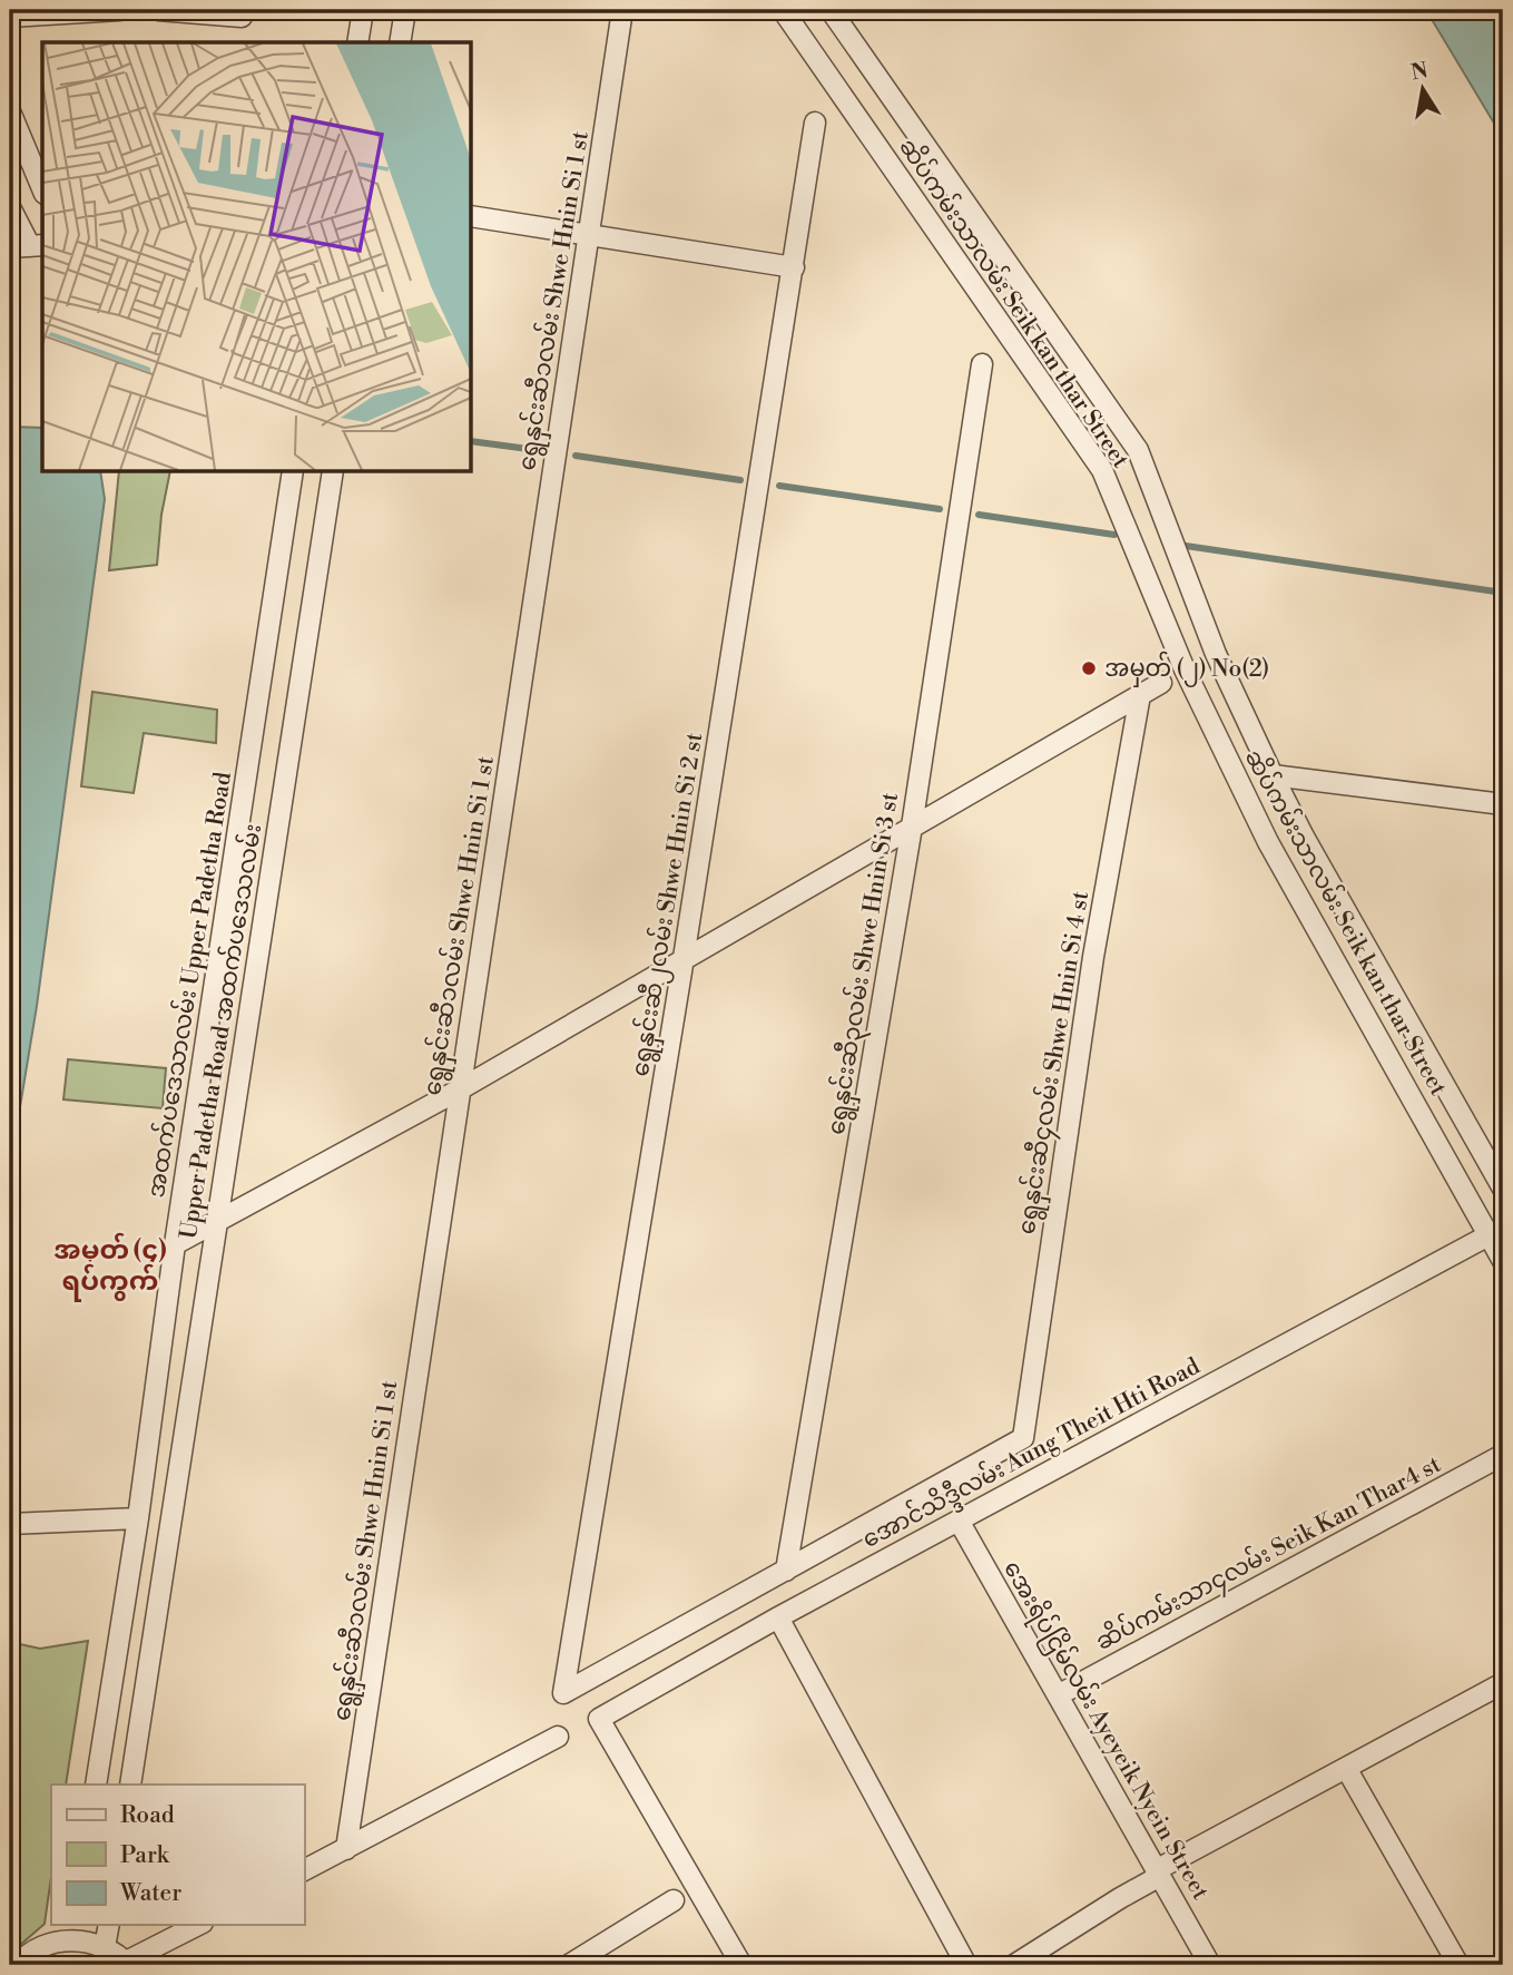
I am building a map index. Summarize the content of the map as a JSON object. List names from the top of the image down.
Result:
{
  "streets": {
    "street": [
      "ရွေနှင်းဆီ၁လမ်း Shwe Hnin Si 1 st",
      "ဆိပ်ကမ်းသာလမ်း Seik kan thar Street",
      "ရွေနှင်းဆီ၂လမ်း Shwe Hnin Si 2 st",
      "ရွေနှင်းဆီ၃လမ်း Shwe Hnin Si 3 st",
      "အထက်ပဒေသာလမ်း Upper Padetha Road",
      "Upper Padetha Road အထက်ပဒေသလမ်း",
      "ရွေနှင်းဆီ၄လမ်း Shwe Hnin Si 4 st",
      "အောင်သိဒ္ဒီလမ်း Aung Theit Hti Road",
      "ဆိပ်ကမ်းသာ၄လမ်း Seik Kan Thar4 st",
      "အေးရိပ်ငြိမ်လမ်း Ayeyeik Nyein Street"
    ]
  },
  "crossings": [
    ["ဆိပ်ကမ်းသာလမ်း Seik kan thar Street", "အောင်သိဒ္ဒီလမ်း Aung Theit Hti Road"],
    ["ရွေနှင်းဆီ၂လမ်း Shwe Hnin Si 2 st", "ရွေနှင်းဆီ၃လမ်း Shwe Hnin Si 3 st"],
    ["ရွေနှင်းဆီ၂လမ်း Shwe Hnin Si 2 st", "ရွေနှင်းဆီ၄လမ်း Shwe Hnin Si 4 st"],
    ["ရွေနှင်းဆီ၃လမ်း Shwe Hnin Si 3 st", "ရွေနှင်းဆီ၄လမ်း Shwe Hnin Si 4 st"],
    ["အောင်သိဒ္ဒီလမ်း Aung Theit Hti Road", "အေးရိပ်ငြိမ်လမ်း Ayeyeik Nyein Street"],
    ["ဆိပ်ကမ်းသာ၄လမ်း Seik Kan Thar4 st", "အေးရိပ်ငြိမ်လမ်း Ayeyeik Nyein Street"]
  ],
  "districts": ["အမှတ် (၄) ရပ်ကွက်"],
  "places": ["အမှတ် (၂) No(2)"],
  "legend": ["Road", "Park", "Water"],
  "north": "top"
}
